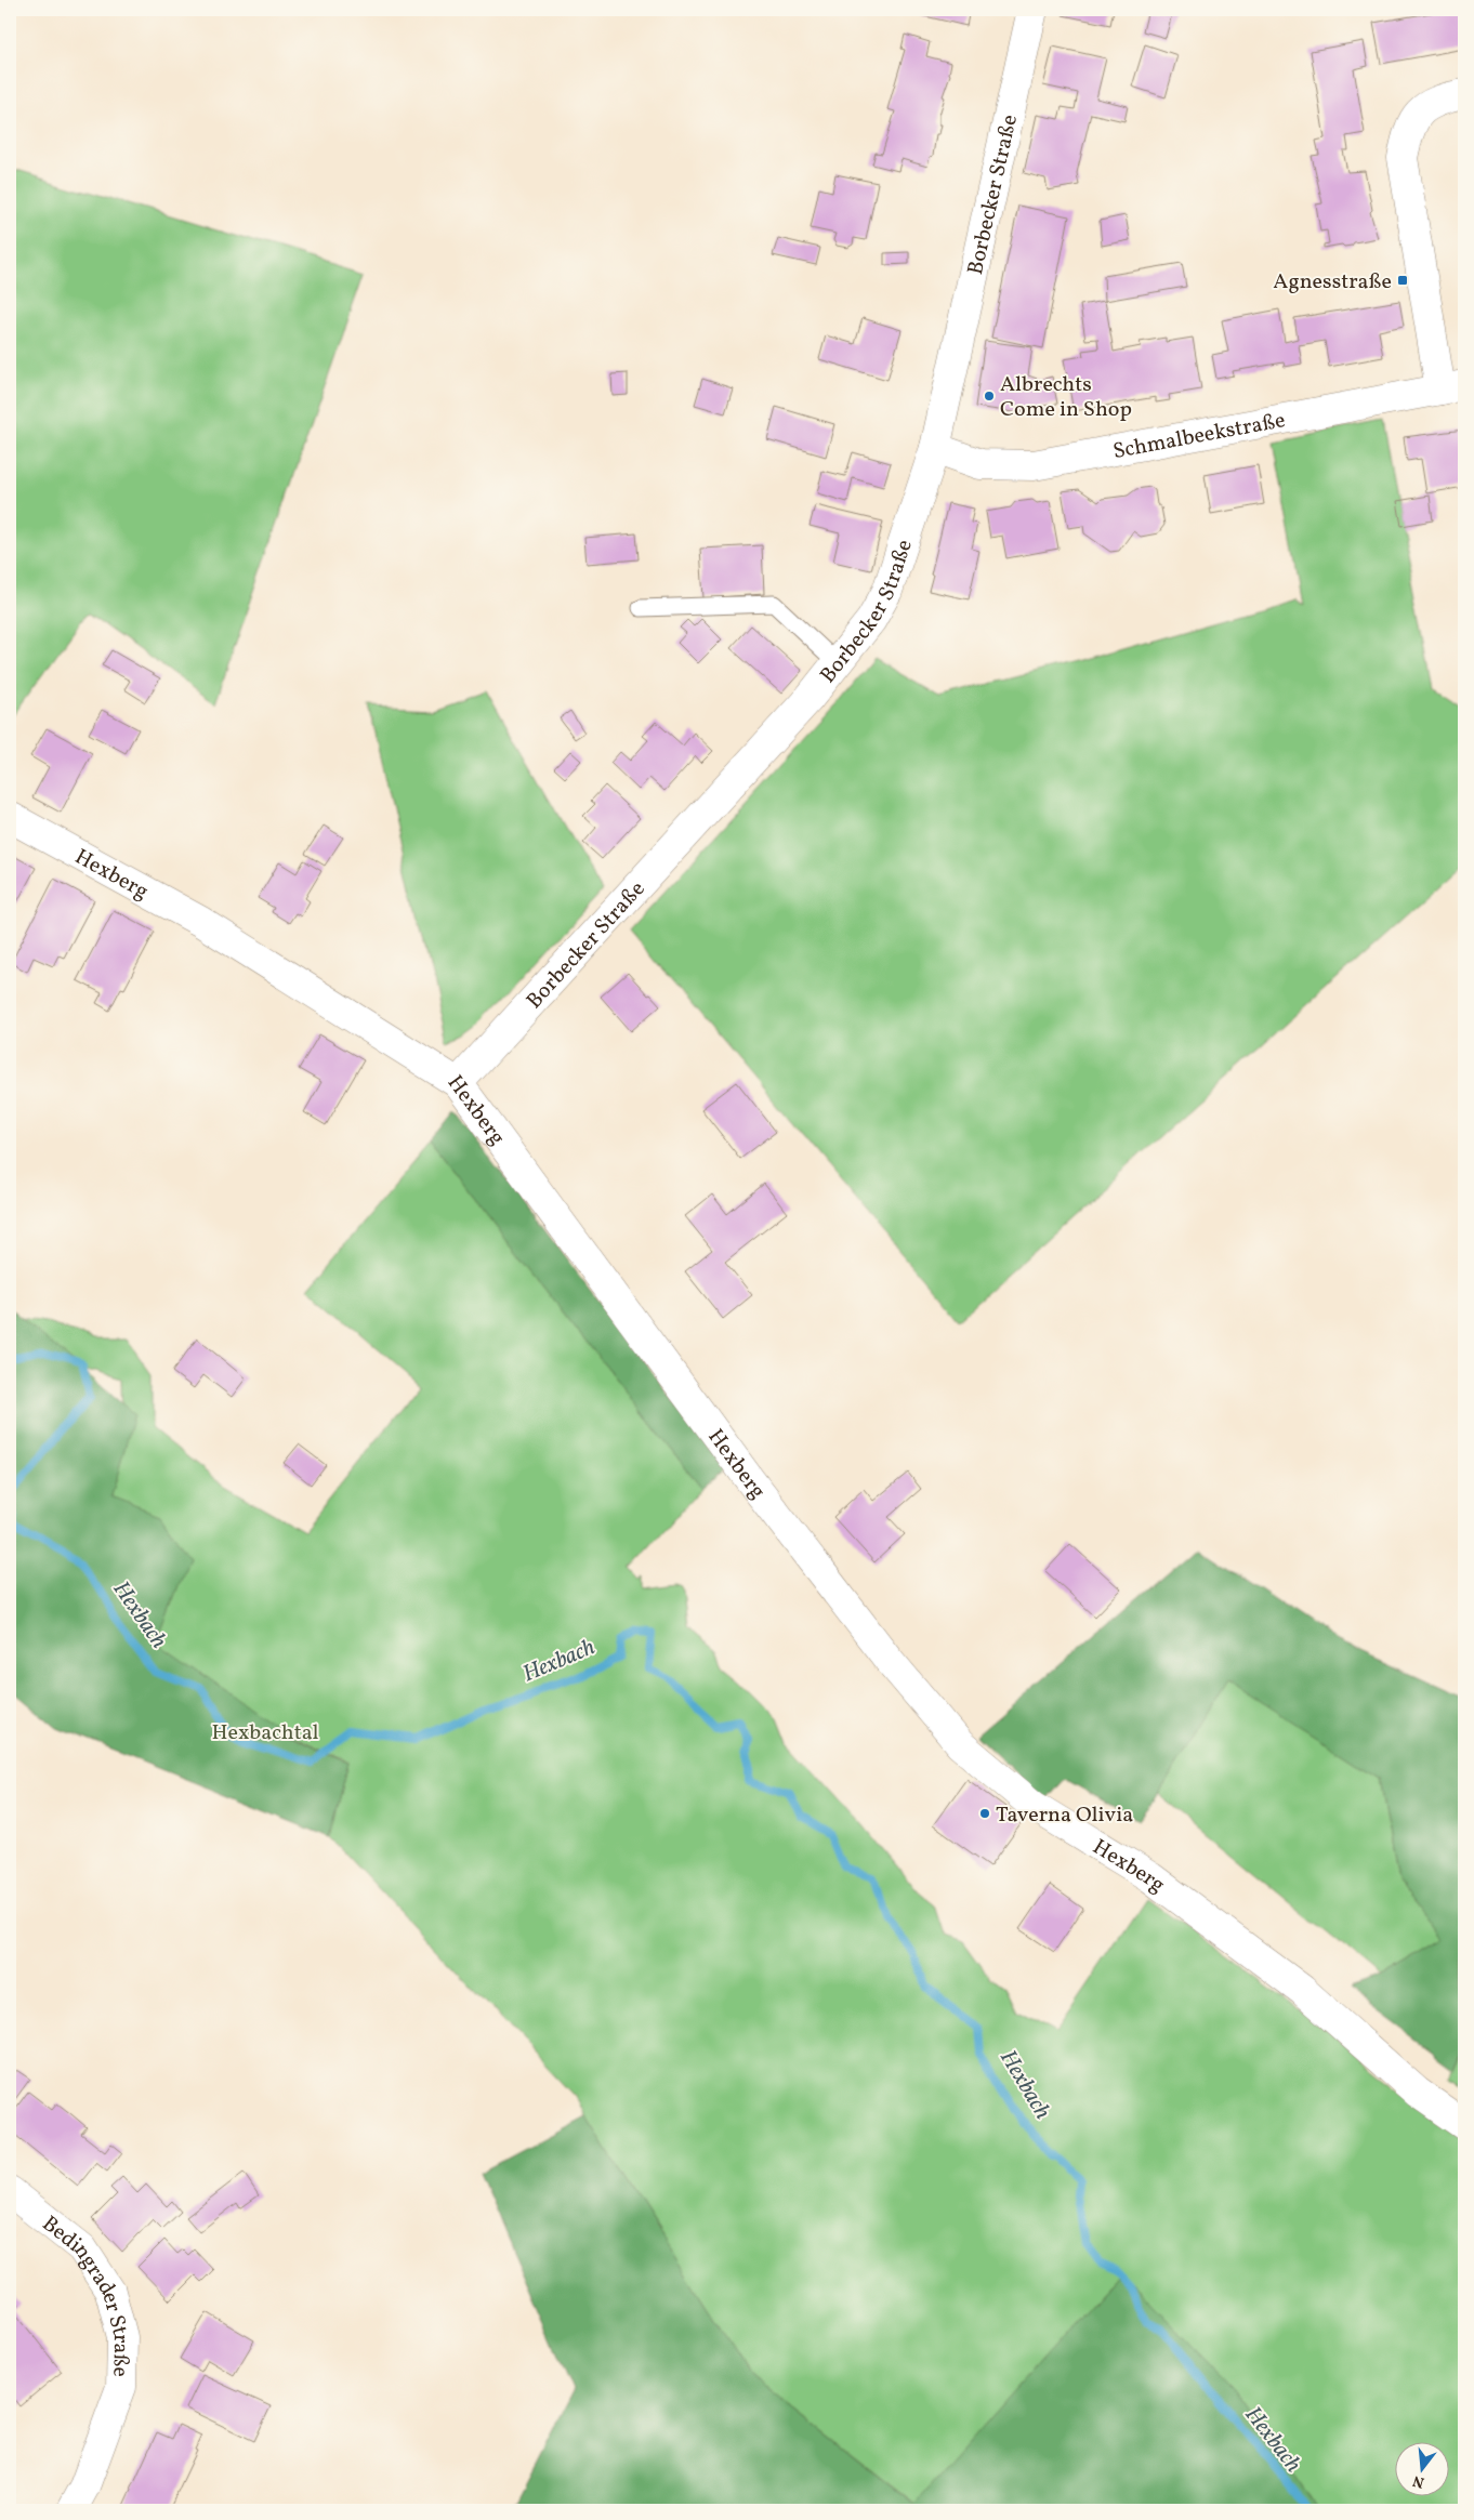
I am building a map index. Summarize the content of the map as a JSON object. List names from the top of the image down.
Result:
{
  "streets": {
    "street": [
      "Borbecker Straße",
      "Schmalbeekstraße",
      "Hexberg",
      "Bedingrader Straße"
    ]
  },
  "crossings": [
    ["Borbecker Straße", "Schmalbeekstraße"],
    ["Borbecker Straße", "Hexberg"]
  ],
  "water": ["Hexbach"],
  "parks": ["Hexbachtal"],
  "places": {
    "transit": ["Agnesstraße"],
    "other": ["Albrechts Come in Shop", "Taverna Olivia"]
  },
  "north": "bottom"
}
